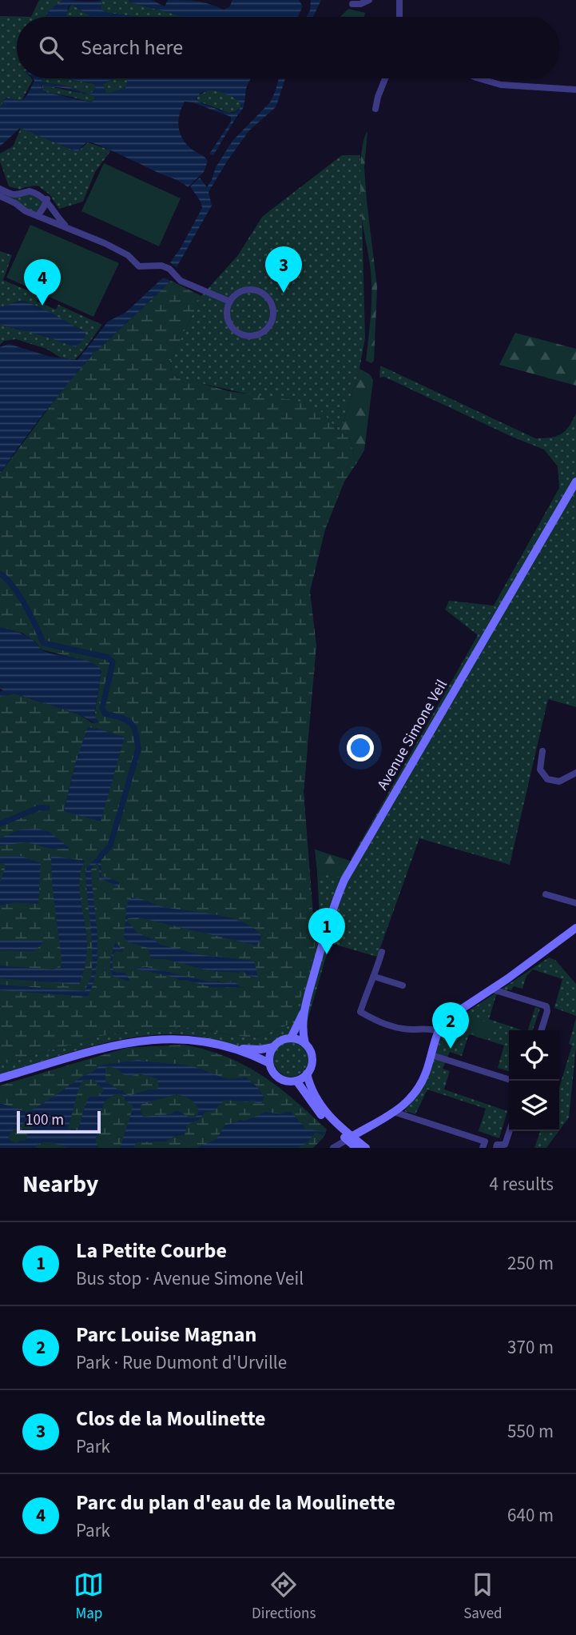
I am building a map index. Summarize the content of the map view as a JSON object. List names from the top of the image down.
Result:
{
  "streets": {
    "main road": ["Avenue Simone Veil"]
  },
  "scale_bar": "100 m",
  "page": {
    "search": "Search here",
    "pins": [
      "3",
      "4",
      "1",
      "2"
    ],
    "scale": "100 m",
    "heading": ["Nearby", "4 results"],
    "list": [
      {
        "mark": "1",
        "name": "La Petite Courbe",
        "note": "Bus stop · Avenue Simone Veil",
        "value": "250 m"
      },
      {
        "mark": "2",
        "name": "Parc Louise Magnan",
        "note": "Park · Rue Dumont d'Urville",
        "value": "370 m"
      },
      {
        "mark": "3",
        "name": "Clos de la Moulinette",
        "note": "Park",
        "value": "550 m"
      },
      {
        "mark": "4",
        "name": "Parc du plan d'eau de la Moulinette",
        "note": "Park",
        "value": "640 m"
      }
    ],
    "nav": ["Map", "Directions", "Saved"]
  }
}
